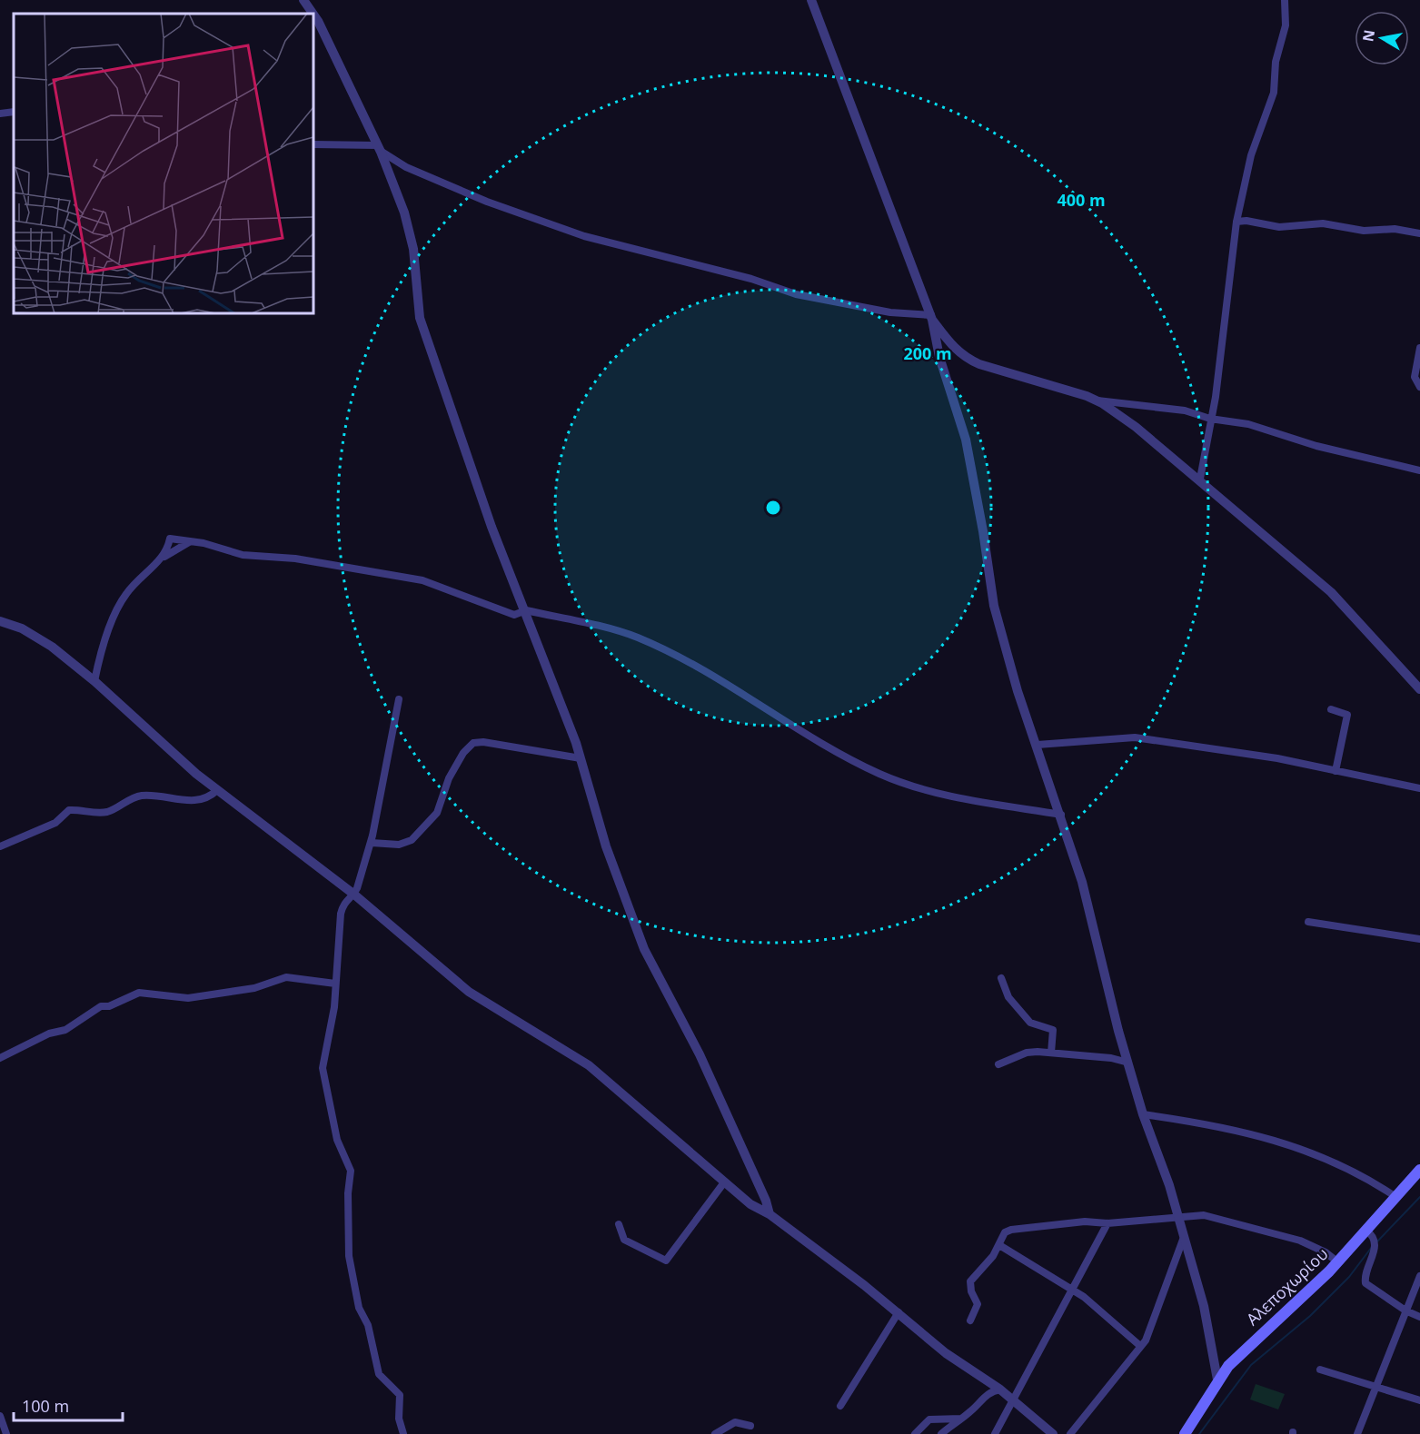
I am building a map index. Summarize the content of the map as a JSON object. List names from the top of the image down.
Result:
{
  "streets": {
    "main road": ["Αλεποχωρίου"]
  },
  "scale_bar": "100 m",
  "north": "left",
  "rings": ["400 m", "200 m"]
}
